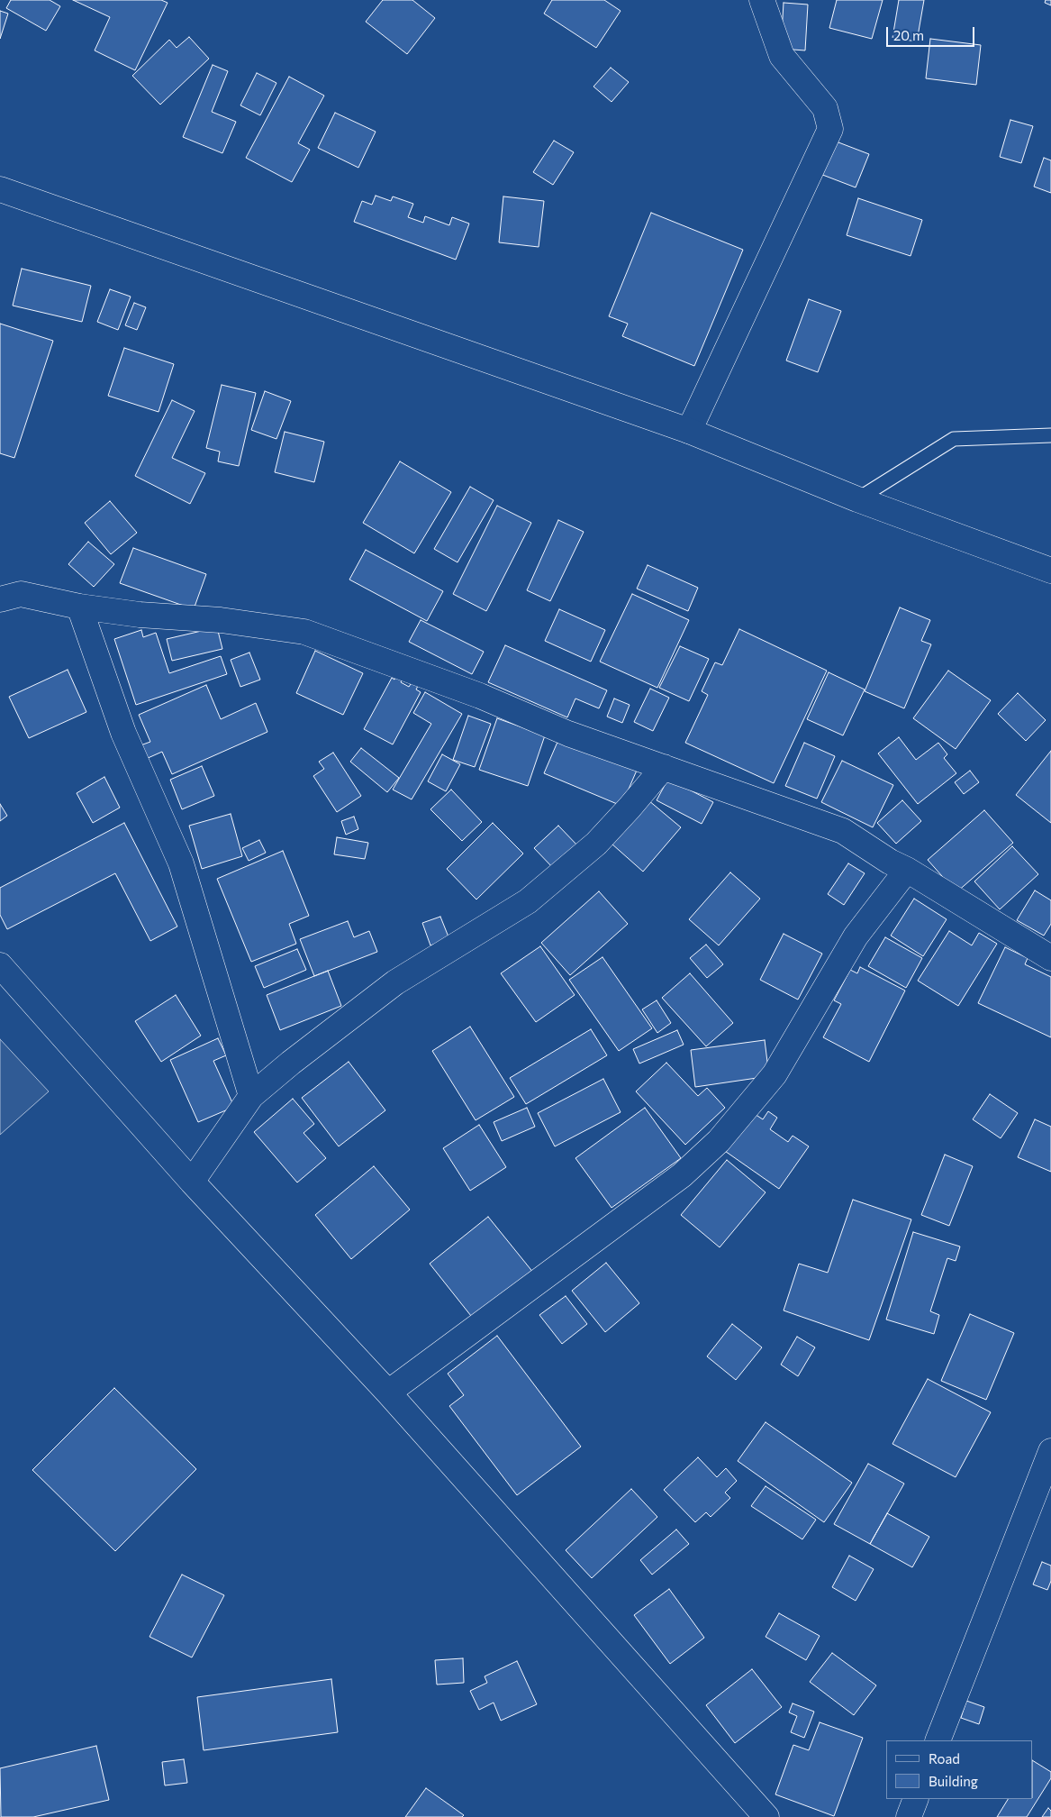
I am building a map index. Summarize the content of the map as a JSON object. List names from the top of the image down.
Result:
{
  "legend": ["Road", "Building"],
  "scale_bar": "20 m"
}
